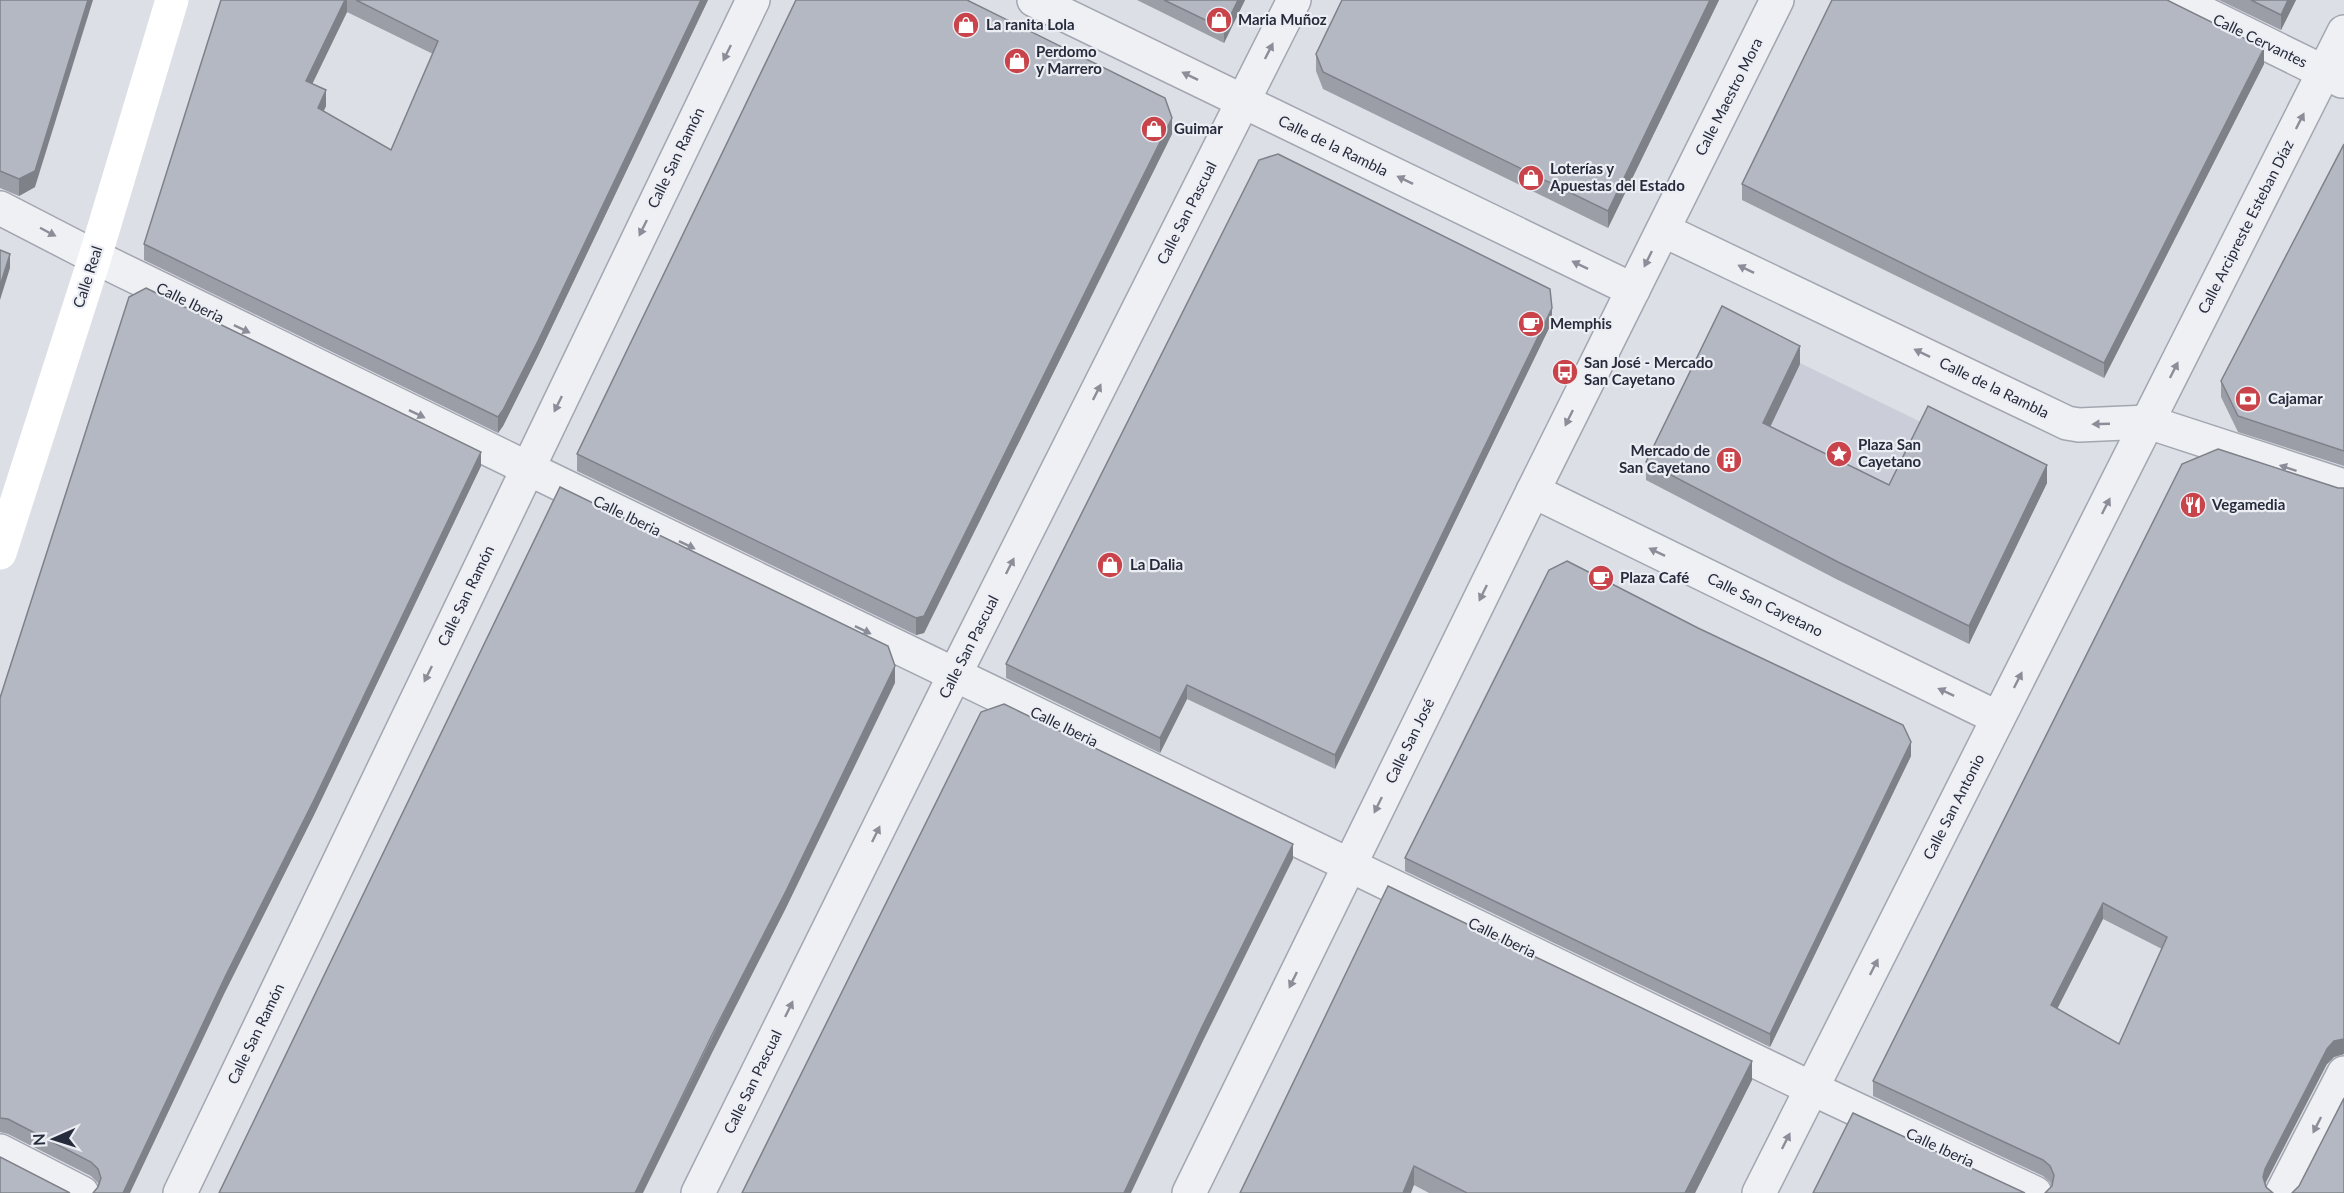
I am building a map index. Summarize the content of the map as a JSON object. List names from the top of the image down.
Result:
{
  "streets": {
    "main road": ["Calle Real"],
    "street": [
      "Calle Cervantes",
      "Calle Maestro Mora",
      "Calle de la Rambla",
      "Calle San Ramón",
      "Calle San Pascual",
      "Calle Arcipreste Esteban Díaz",
      "Calle Iberia",
      "Calle San Cayetano",
      "Calle San José",
      "Calle San Antonio"
    ]
  },
  "crossings": [
    ["Calle Cervantes", "Calle Arcipreste Esteban Díaz"],
    ["Calle Maestro Mora", "Calle de la Rambla"],
    ["Calle Maestro Mora", "Calle San José"],
    ["Calle de la Rambla", "Calle San Pascual"],
    ["Calle de la Rambla", "Calle Arcipreste Esteban Díaz"],
    ["Calle de la Rambla", "Calle San José"],
    ["Calle de la Rambla", "Calle San Antonio"],
    ["Calle San Ramón", "Calle Iberia"],
    ["Calle San Pascual", "Calle Iberia"],
    ["Calle Arcipreste Esteban Díaz", "Calle San Antonio"],
    ["Calle Real", "Calle Iberia"],
    ["Calle Iberia", "Calle San José"],
    ["Calle Iberia", "Calle San Antonio"],
    ["Calle San Cayetano", "Calle San José"],
    ["Calle San Cayetano", "Calle San Antonio"]
  ],
  "one_way": [
    "Calle de la Rambla",
    "Calle San Ramón",
    "Calle San Pascual",
    "Calle Arcipreste Esteban Díaz",
    "Calle Iberia",
    "Calle San Cayetano",
    "Calle San José",
    "Calle San Antonio"
  ],
  "places": {
    "shop": [
      "Maria Muñoz",
      "La ranita Lola",
      "Perdomo y Marrero",
      "Guimar",
      "Loterías y Apuestas del Estado",
      "La Dalia"
    ],
    "cafe": ["Memphis", "Plaza Café"],
    "bus stop": ["San José - Mercado San Cayetano"],
    "bank": ["Cajamar"],
    "place": ["Plaza San Cayetano"],
    "building": ["Mercado de San Cayetano"],
    "restaurant": ["Vegamedia"]
  },
  "north": "left"
}
